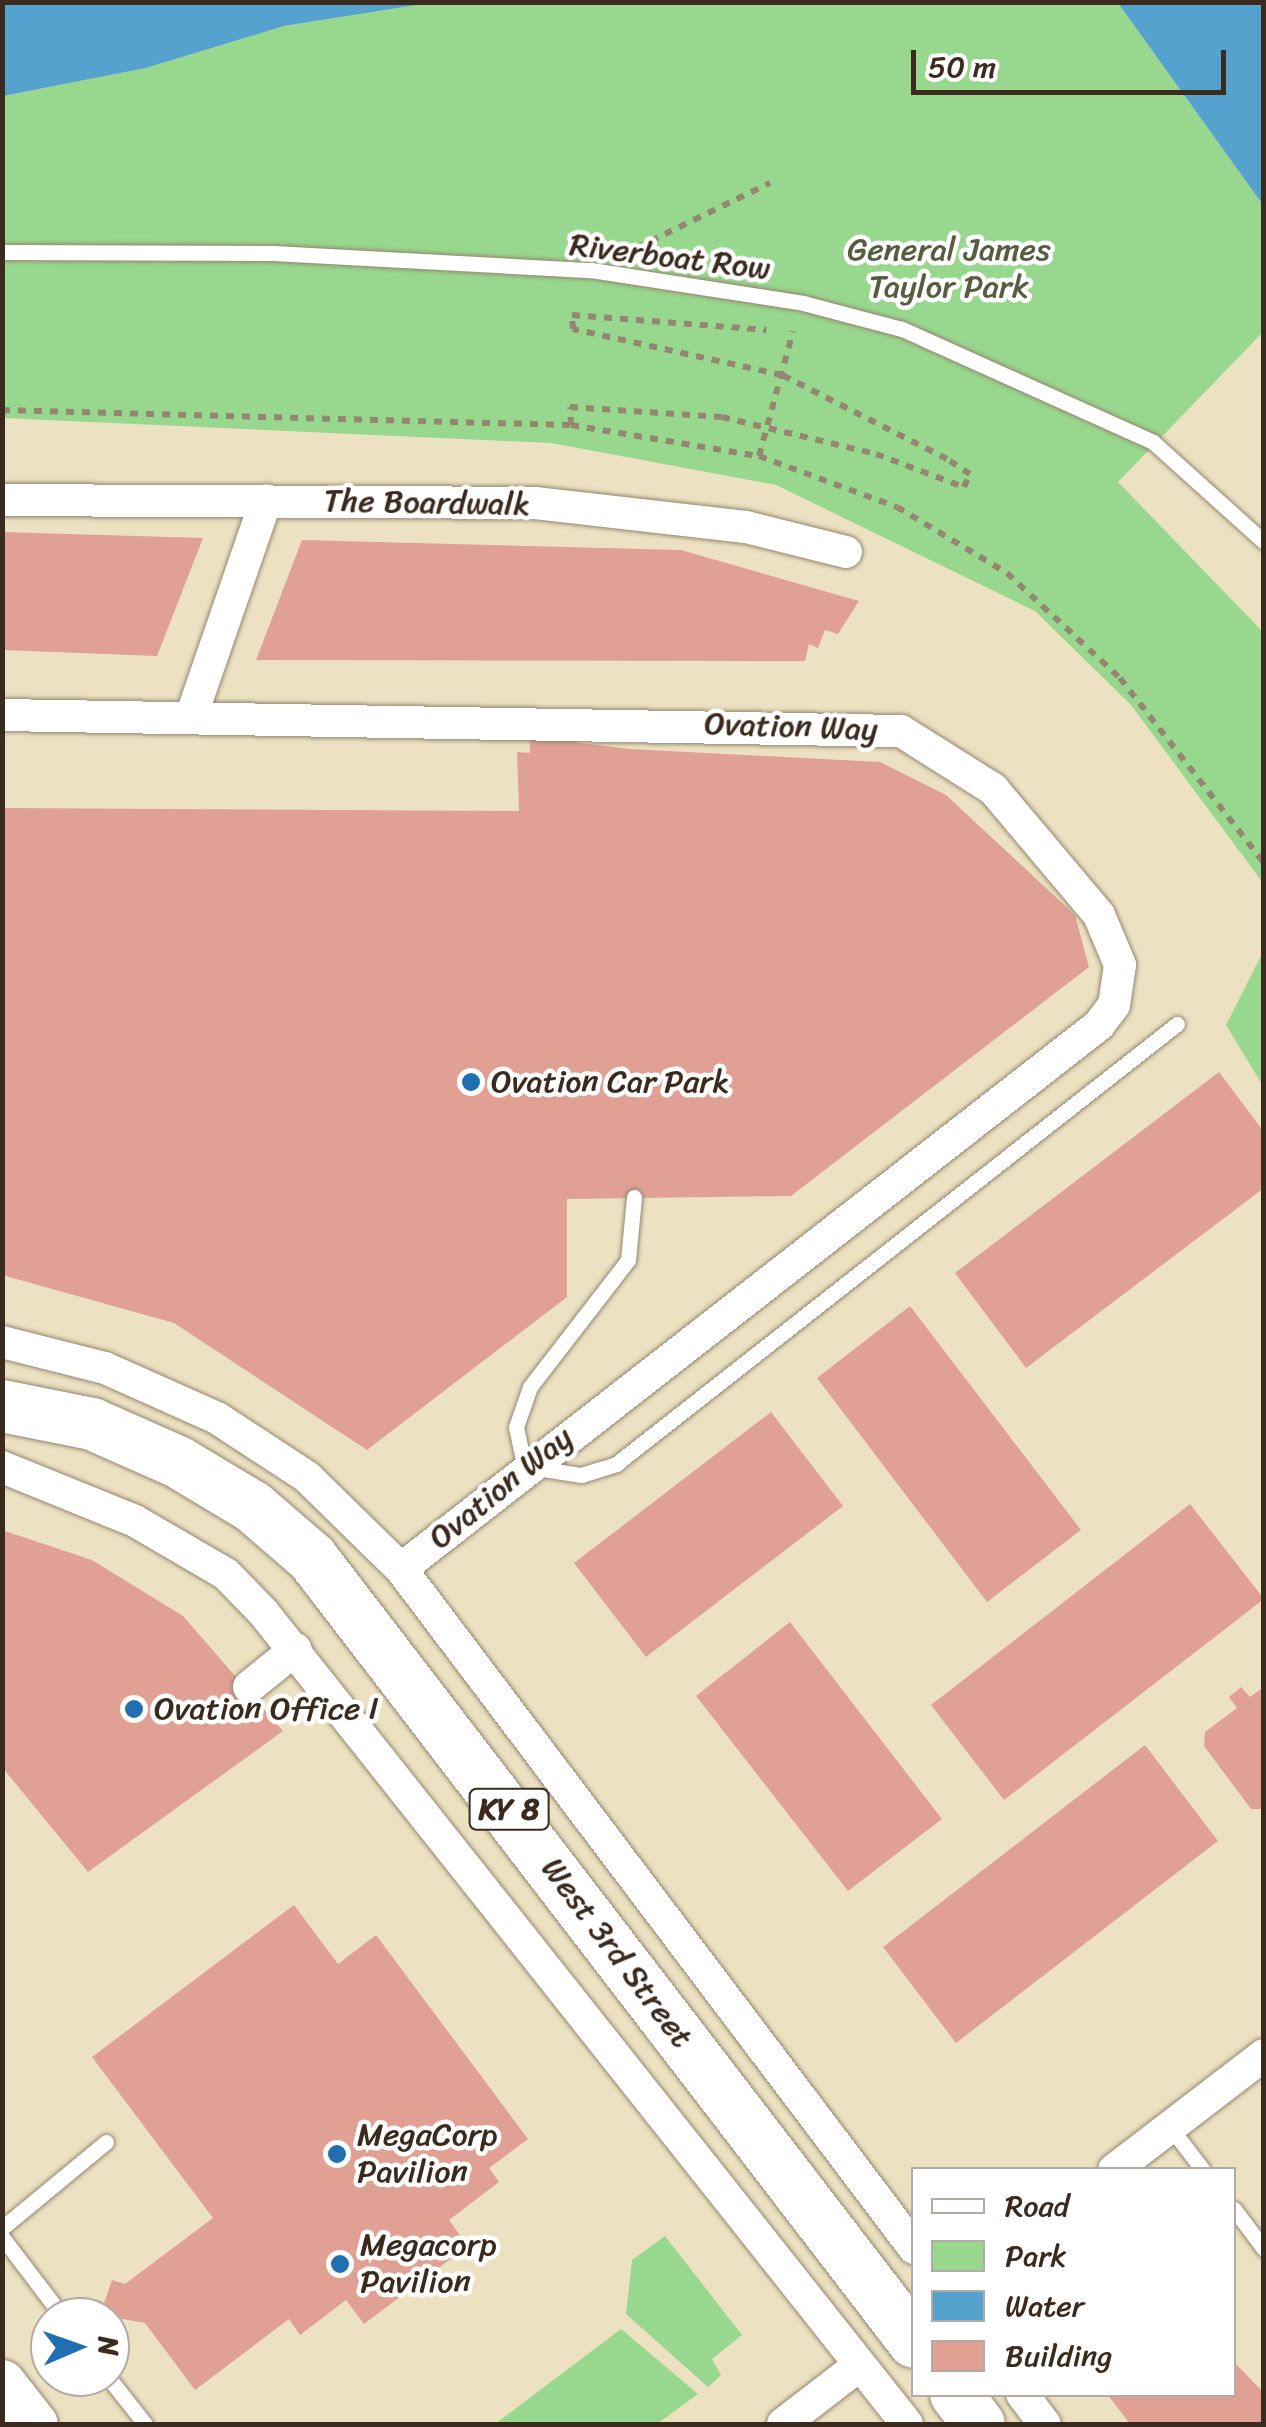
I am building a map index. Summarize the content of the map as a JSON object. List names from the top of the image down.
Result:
{
  "streets": {
    "main road": ["KY 8", "West 3rd Street"],
    "street": ["The Boardwalk", "Ovation Way"],
    "lane": ["Riverboat Row"]
  },
  "crossings": [
    ["Ovation Way", "West 3rd Street"]
  ],
  "parks": ["General James Taylor Park"],
  "places": [
    "Ovation Car Park",
    "Ovation Office I",
    "MegaCorp Pavilion",
    "Megacorp Pavilion"
  ],
  "legend": [
    "Road",
    "Park",
    "Water",
    "Building"
  ],
  "scale_bar": "50 m",
  "north": "right"
}
